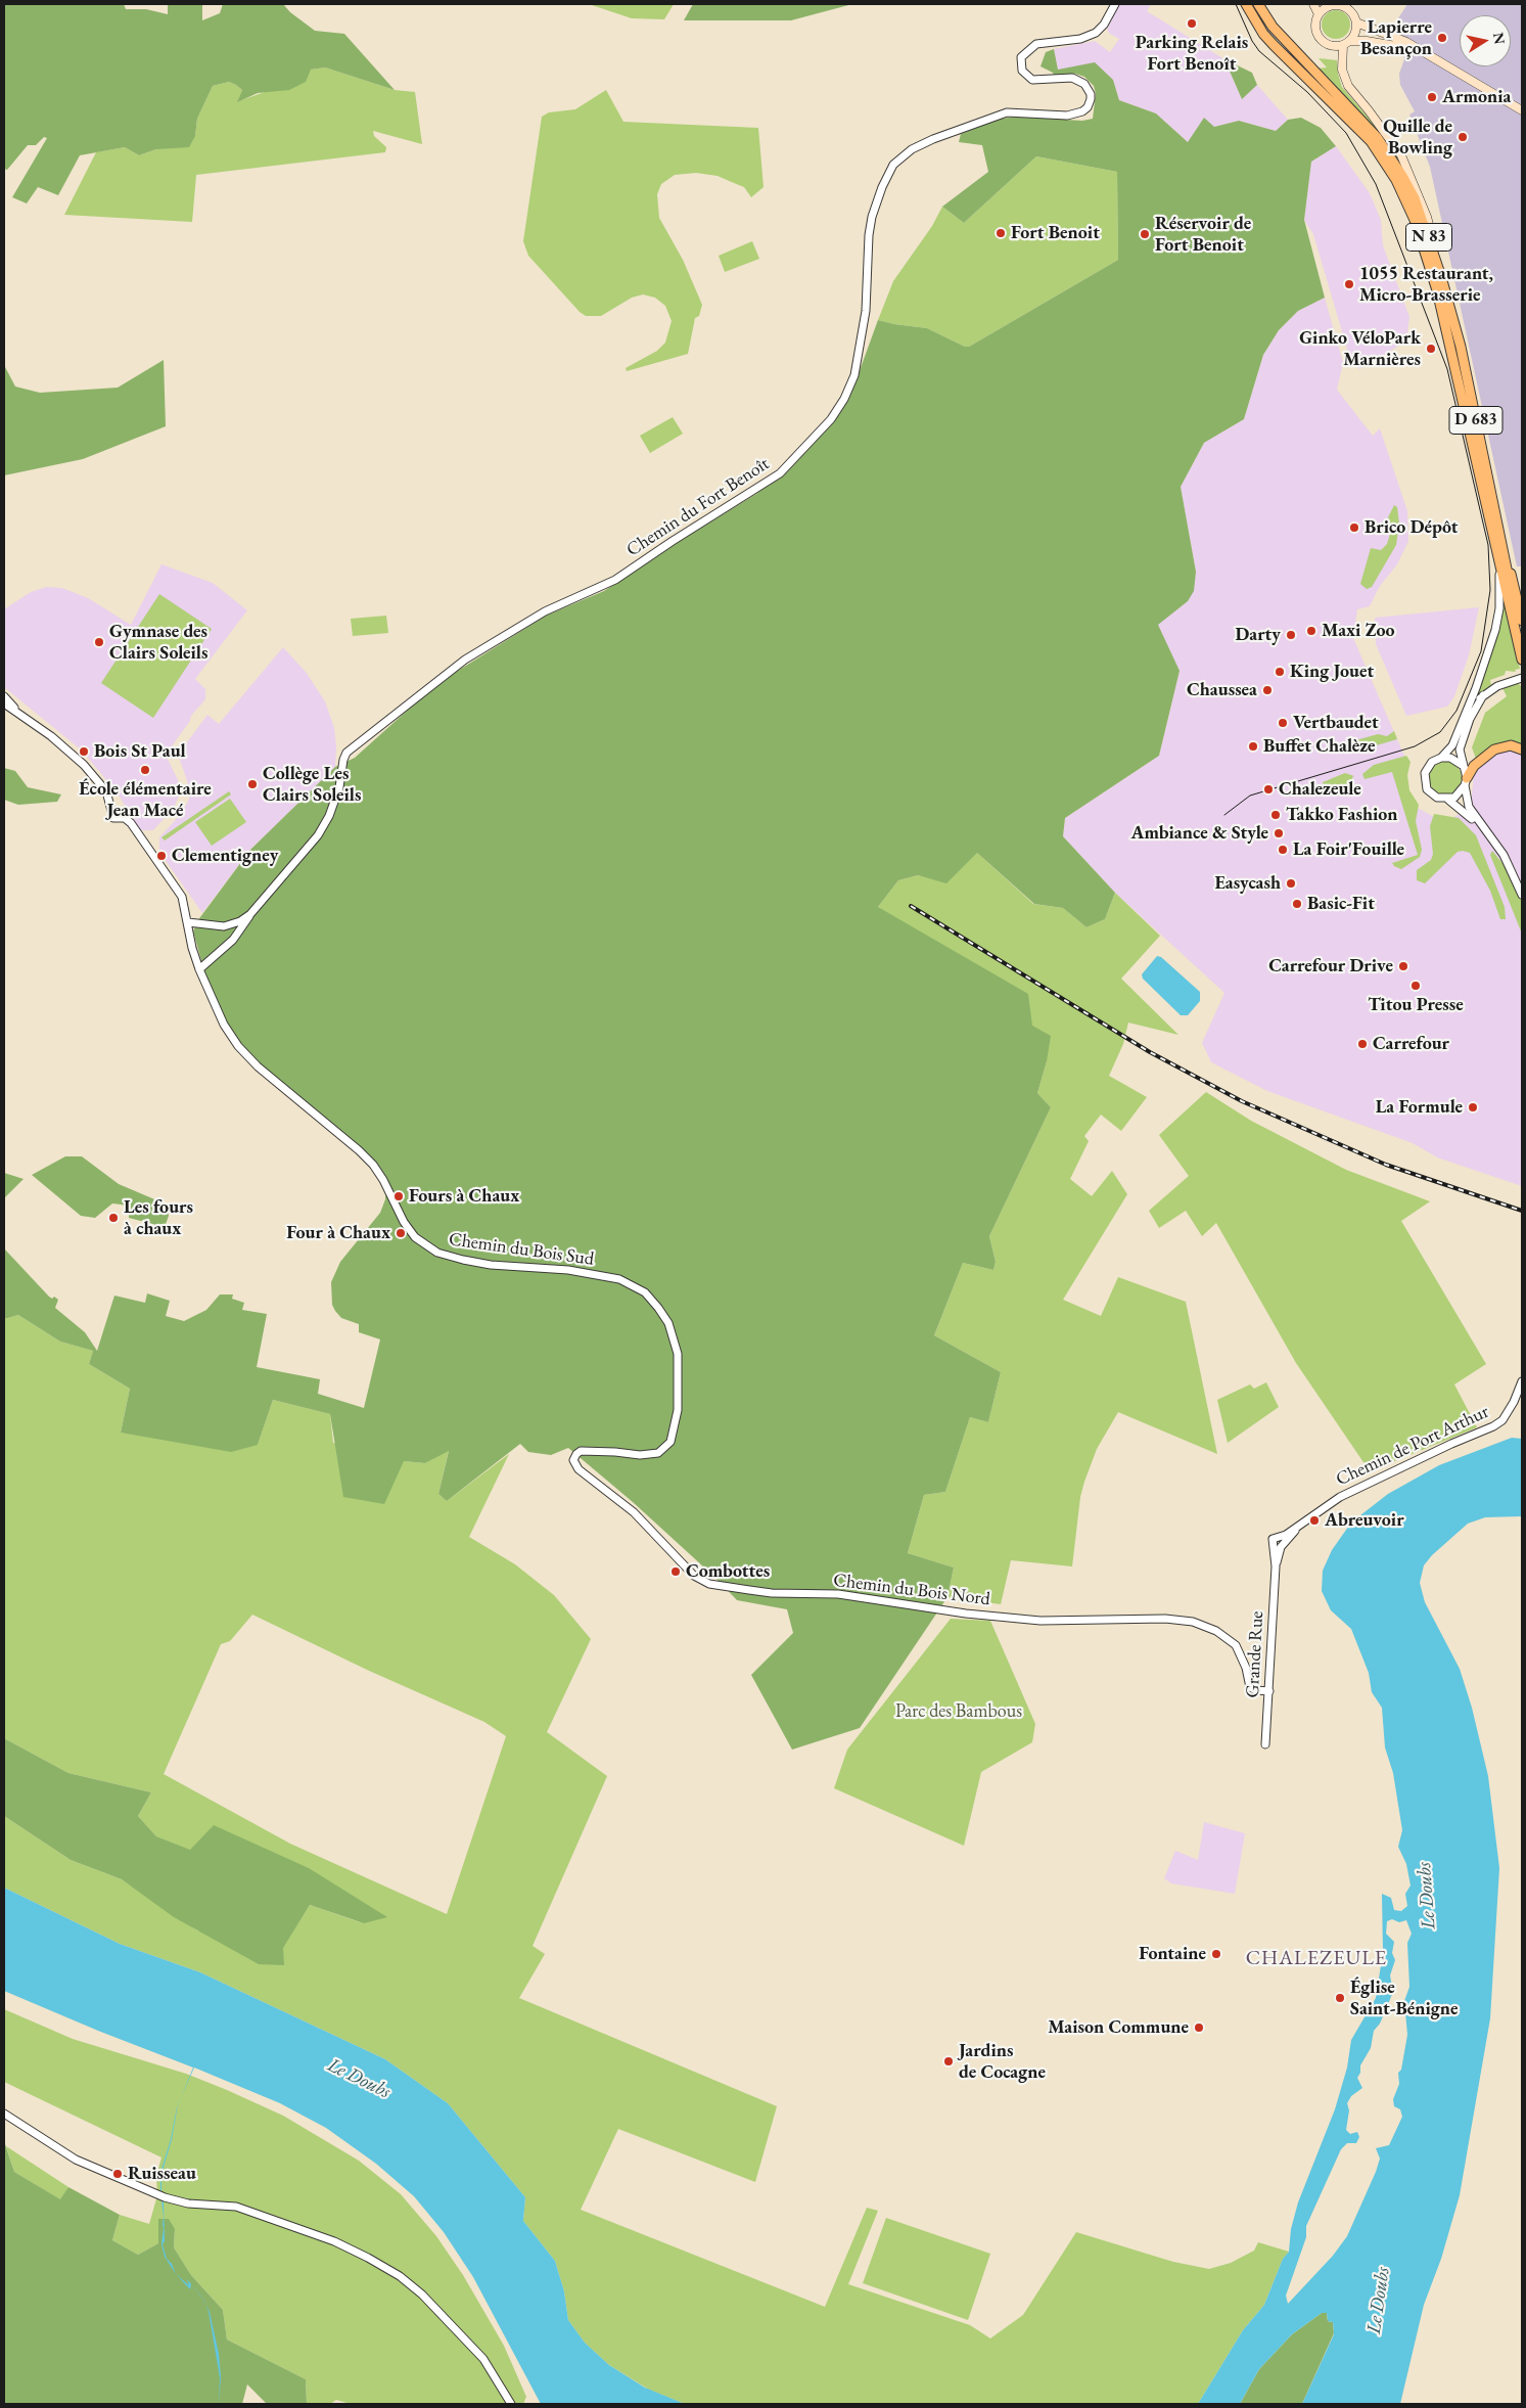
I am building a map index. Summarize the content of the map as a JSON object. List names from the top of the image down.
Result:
{
  "streets": {
    "main road": ["N 83", "D 683"],
    "street": [
      "Chemin du Fort Benoît",
      "Chemin du Bois Sud",
      "Chemin de Port Arthur",
      "Chemin du Bois Nord",
      "Grande Rue"
    ]
  },
  "crossings": [
    ["N 83", "D 683"],
    ["Chemin du Bois Sud", "Chemin du Bois Nord"],
    ["Chemin de Port Arthur", "Grande Rue"],
    ["Chemin du Bois Nord", "Grande Rue"]
  ],
  "districts": ["CHALEZEULE"],
  "water": ["Le Doubs"],
  "parks": ["Parc des Bambous"],
  "places": [
    "Parking Relais Fort Benoît",
    "Lapierre Besançon",
    "Armonia",
    "Quille de Bowling",
    "Fort Benoit",
    "Réservoir de Fort Benoit",
    "1055 Restaurant, Micro-Brasserie",
    "Ginko VéloPark Marnières",
    "Brico Dépôt",
    "Maxi Zoo",
    "Darty",
    "Gymnase des Clairs Soleils",
    "King Jouet",
    "Chaussea",
    "Vertbaudet",
    "Buffet Chalèze",
    "Bois St Paul",
    "École élémentaire Jean Macé",
    "Collège Les Clairs Soleils",
    "Chalezeule",
    "Takko Fashion",
    "Ambiance & Style",
    "La Foir'Fouille",
    "Clementigney",
    "Easycash",
    "Basic-Fit",
    "Carrefour Drive",
    "Titou Presse",
    "Carrefour",
    "La Formule",
    "Fours à Chaux",
    "Les fours à chaux",
    "Four à Chaux",
    "Abreuvoir",
    "Combottes",
    "Fontaine",
    "Église Saint-Bénigne",
    "Maison Commune",
    "Jardins de Cocagne",
    "Ruisseau"
  ],
  "north": "right"
}
